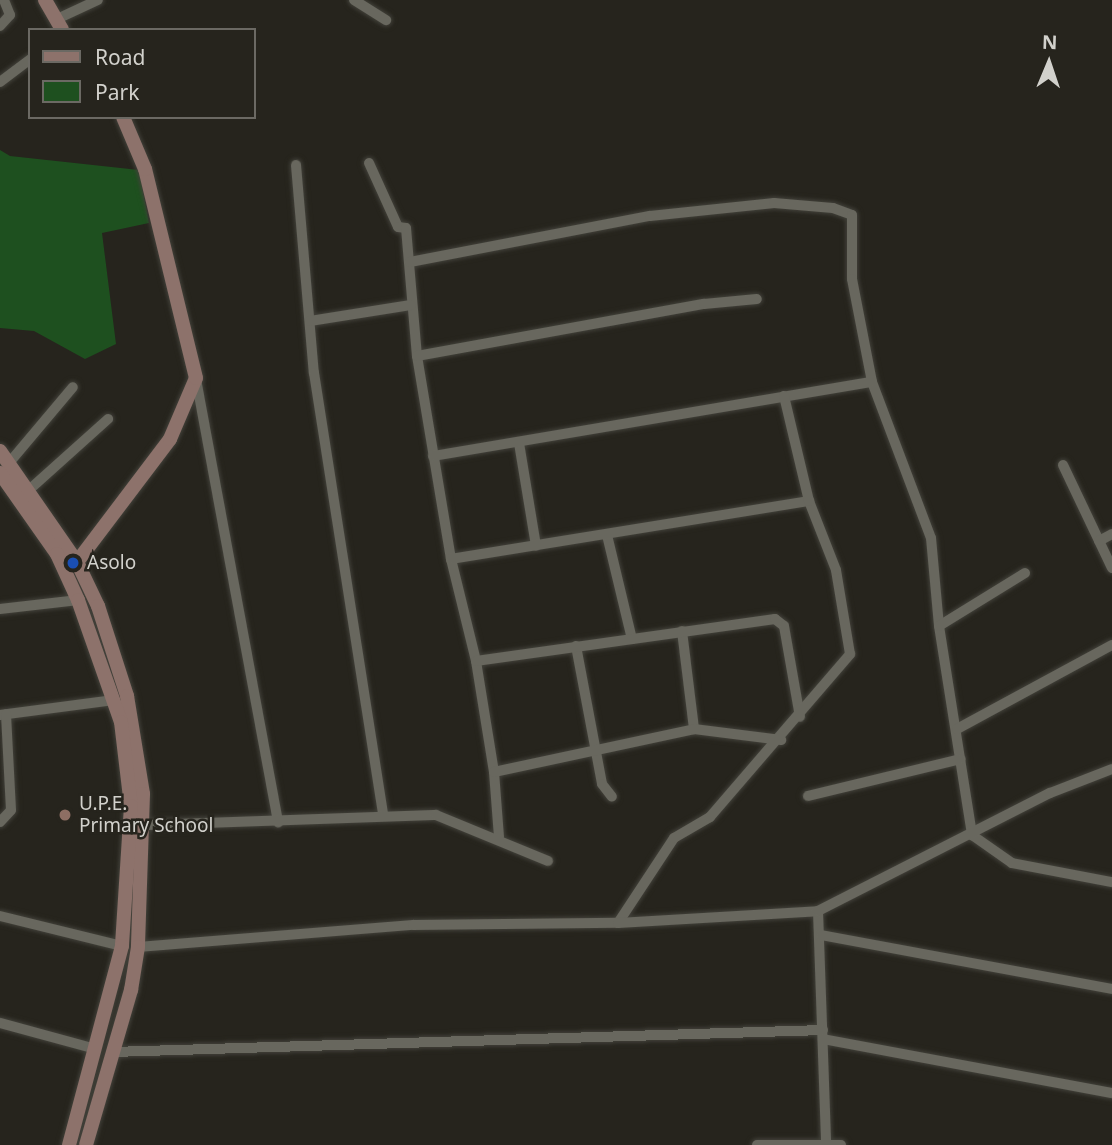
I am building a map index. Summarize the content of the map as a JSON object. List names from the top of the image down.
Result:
{
  "places": ["Asolo", "U.P.E. Primary School"],
  "legend": ["Road", "Park"],
  "north": "top"
}
